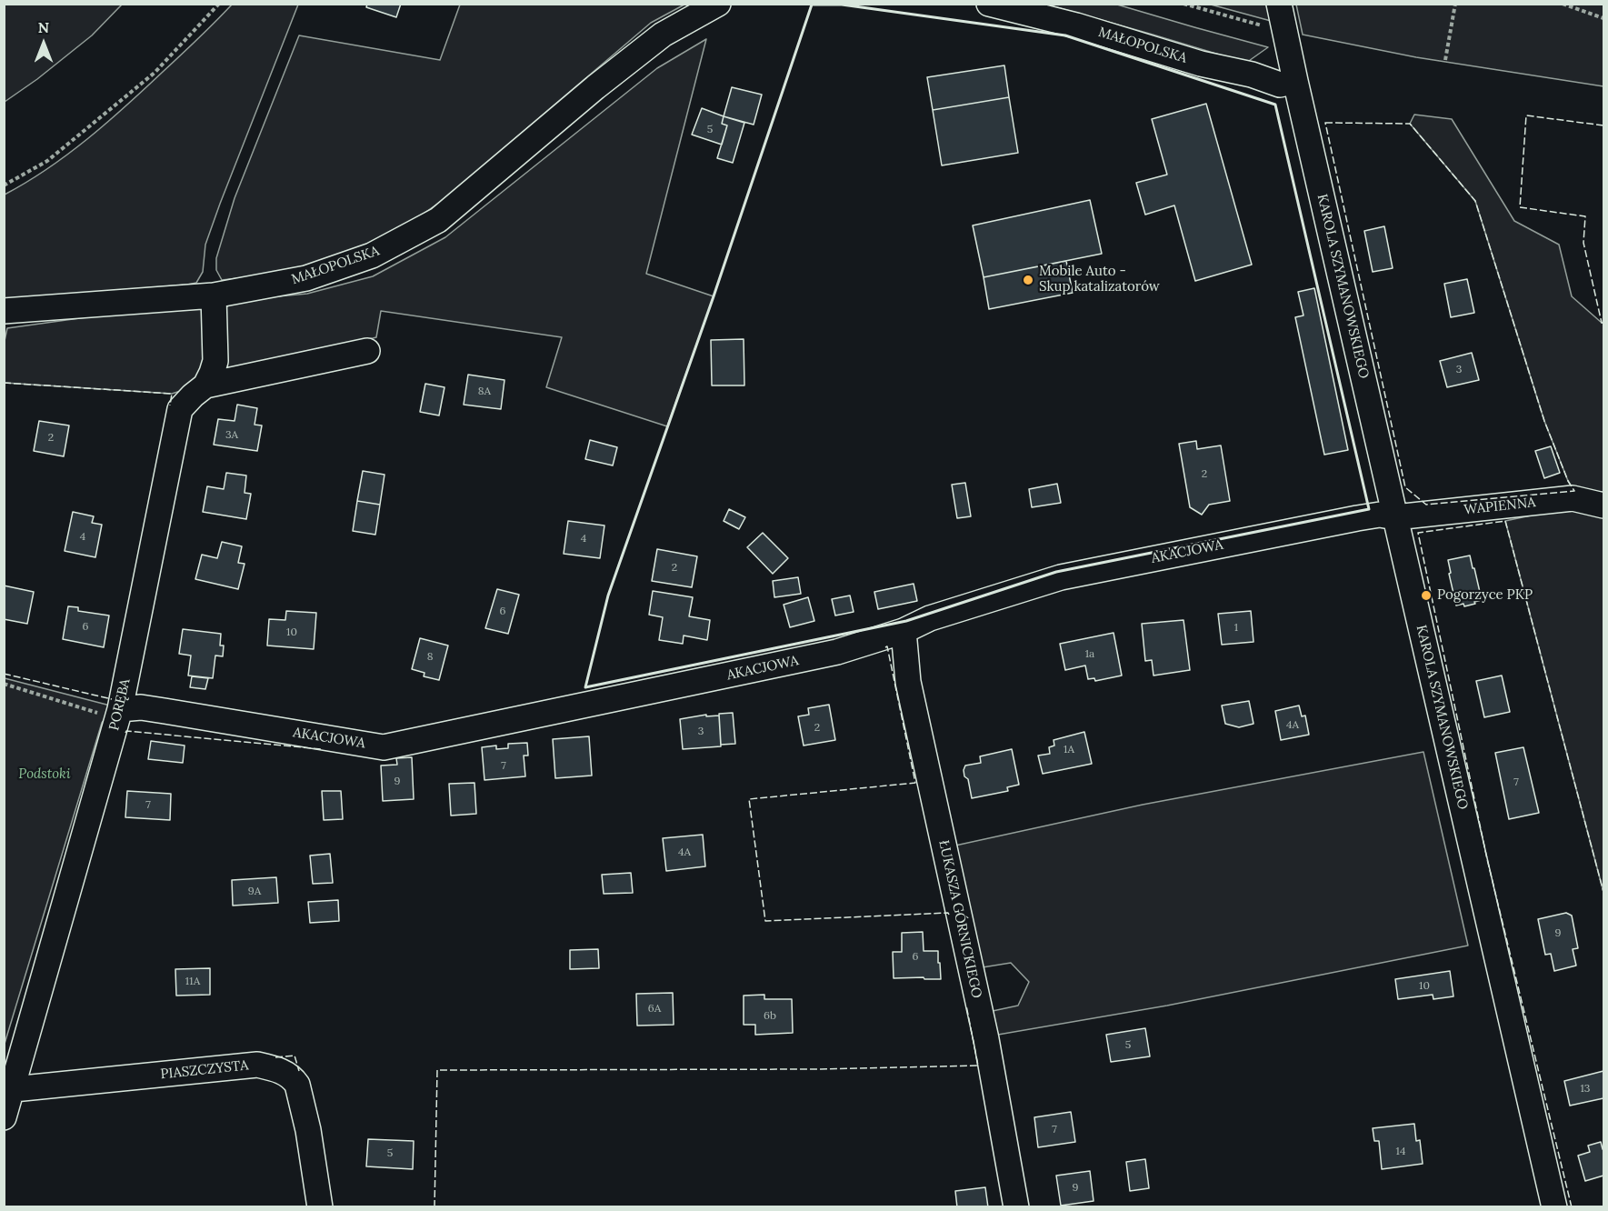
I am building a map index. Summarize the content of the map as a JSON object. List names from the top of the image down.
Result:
{
  "streets": {
    "street": [
      "MAŁOPOLSKA",
      "KAROLA SZYMANOWSKIEGO",
      "WAPIENNA",
      "AKACJOWA",
      "PORĘBA",
      "ŁUKASZA GÓRNICKIEGO",
      "PIASZCZYSTA"
    ]
  },
  "crossings": [
    ["MAŁOPOLSKA", "KAROLA SZYMANOWSKIEGO"],
    ["MAŁOPOLSKA", "PORĘBA"],
    ["KAROLA SZYMANOWSKIEGO", "WAPIENNA"],
    ["KAROLA SZYMANOWSKIEGO", "AKACJOWA"],
    ["WAPIENNA", "AKACJOWA"],
    ["AKACJOWA", "PORĘBA"],
    ["AKACJOWA", "ŁUKASZA GÓRNICKIEGO"],
    ["PORĘBA", "PIASZCZYSTA"]
  ],
  "parks": ["Podstoki"],
  "places": ["Mobile Auto - Skup katalizatorów", "Pogorzyce PKP"],
  "house_numbers": [
    "5",
    "3",
    "8A",
    "3A",
    "2",
    "2",
    "4",
    "4",
    "2",
    "6",
    "6",
    "1",
    "10",
    "1a",
    "8",
    "4A",
    "2",
    "3",
    "1A",
    "7",
    "9",
    "7",
    "7",
    "4A",
    "9A",
    "9",
    "6",
    "11A",
    "10",
    "6A",
    "6b",
    "5",
    "13",
    "7",
    "14",
    "5",
    "9"
  ],
  "north": "top"
}
